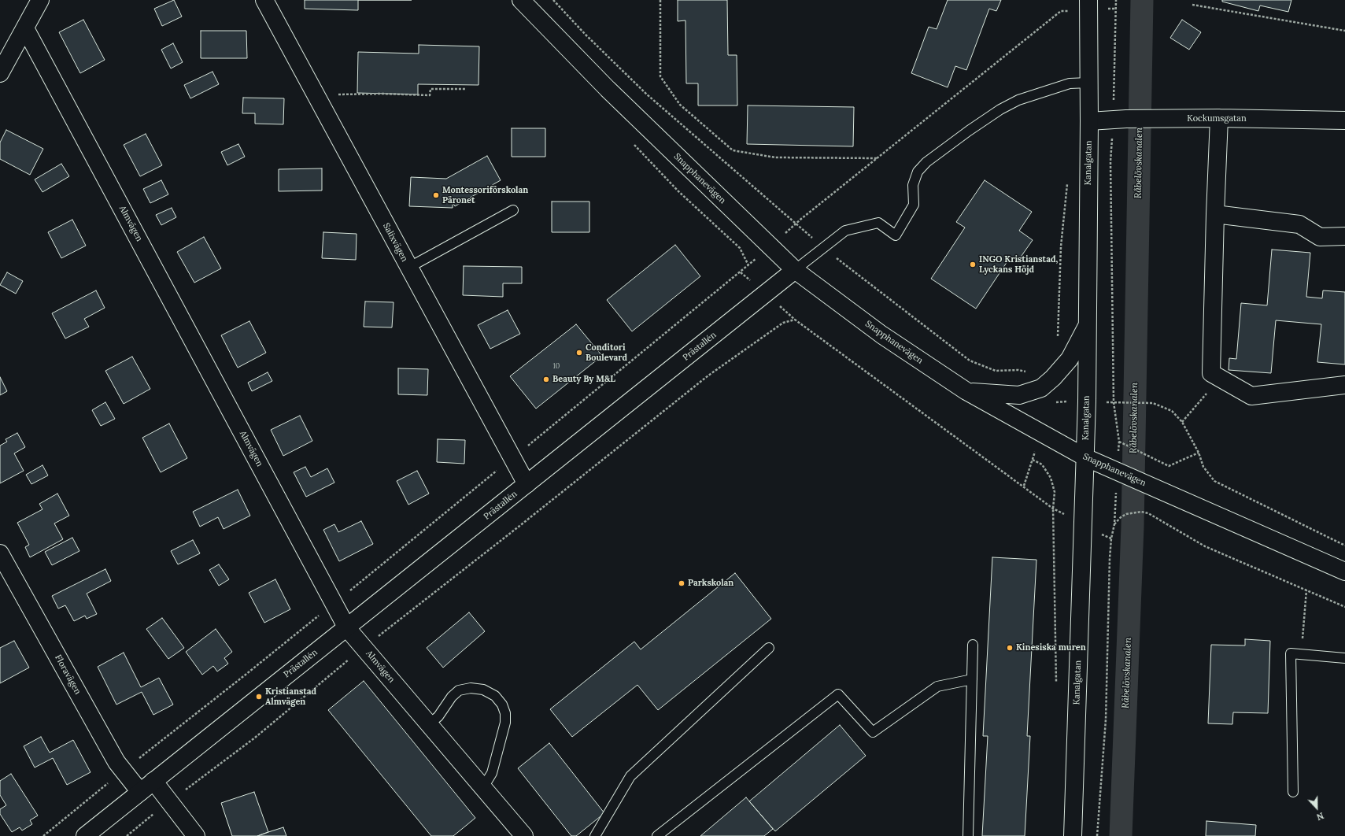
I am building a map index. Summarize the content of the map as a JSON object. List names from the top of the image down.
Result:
{
  "streets": {
    "street": [
      "Kockumsgatan",
      "Kanalgatan",
      "Snapphanevägen",
      "Almvägen",
      "Salixvägen",
      "Prästallén",
      "Floravägen"
    ]
  },
  "crossings": [
    ["Kockumsgatan", "Kanalgatan"],
    ["Kanalgatan", "Snapphanevägen"],
    ["Kanalgatan", "Prästallén"],
    ["Snapphanevägen", "Prästallén"],
    ["Almvägen", "Prästallén"],
    ["Salixvägen", "Prästallén"],
    ["Prästallén", "Floravägen"]
  ],
  "water": ["Råbelövskanalen"],
  "places": [
    "Montessoriförskolan Päronet",
    "INGO Kristianstad, Lyckans Höjd",
    "Conditori Boulevard",
    "Beauty By M&L",
    "Parkskolan",
    "Kinesiska muren",
    "Kristianstad Almvägen"
  ],
  "house_numbers": ["10"],
  "north": "bottom"
}
